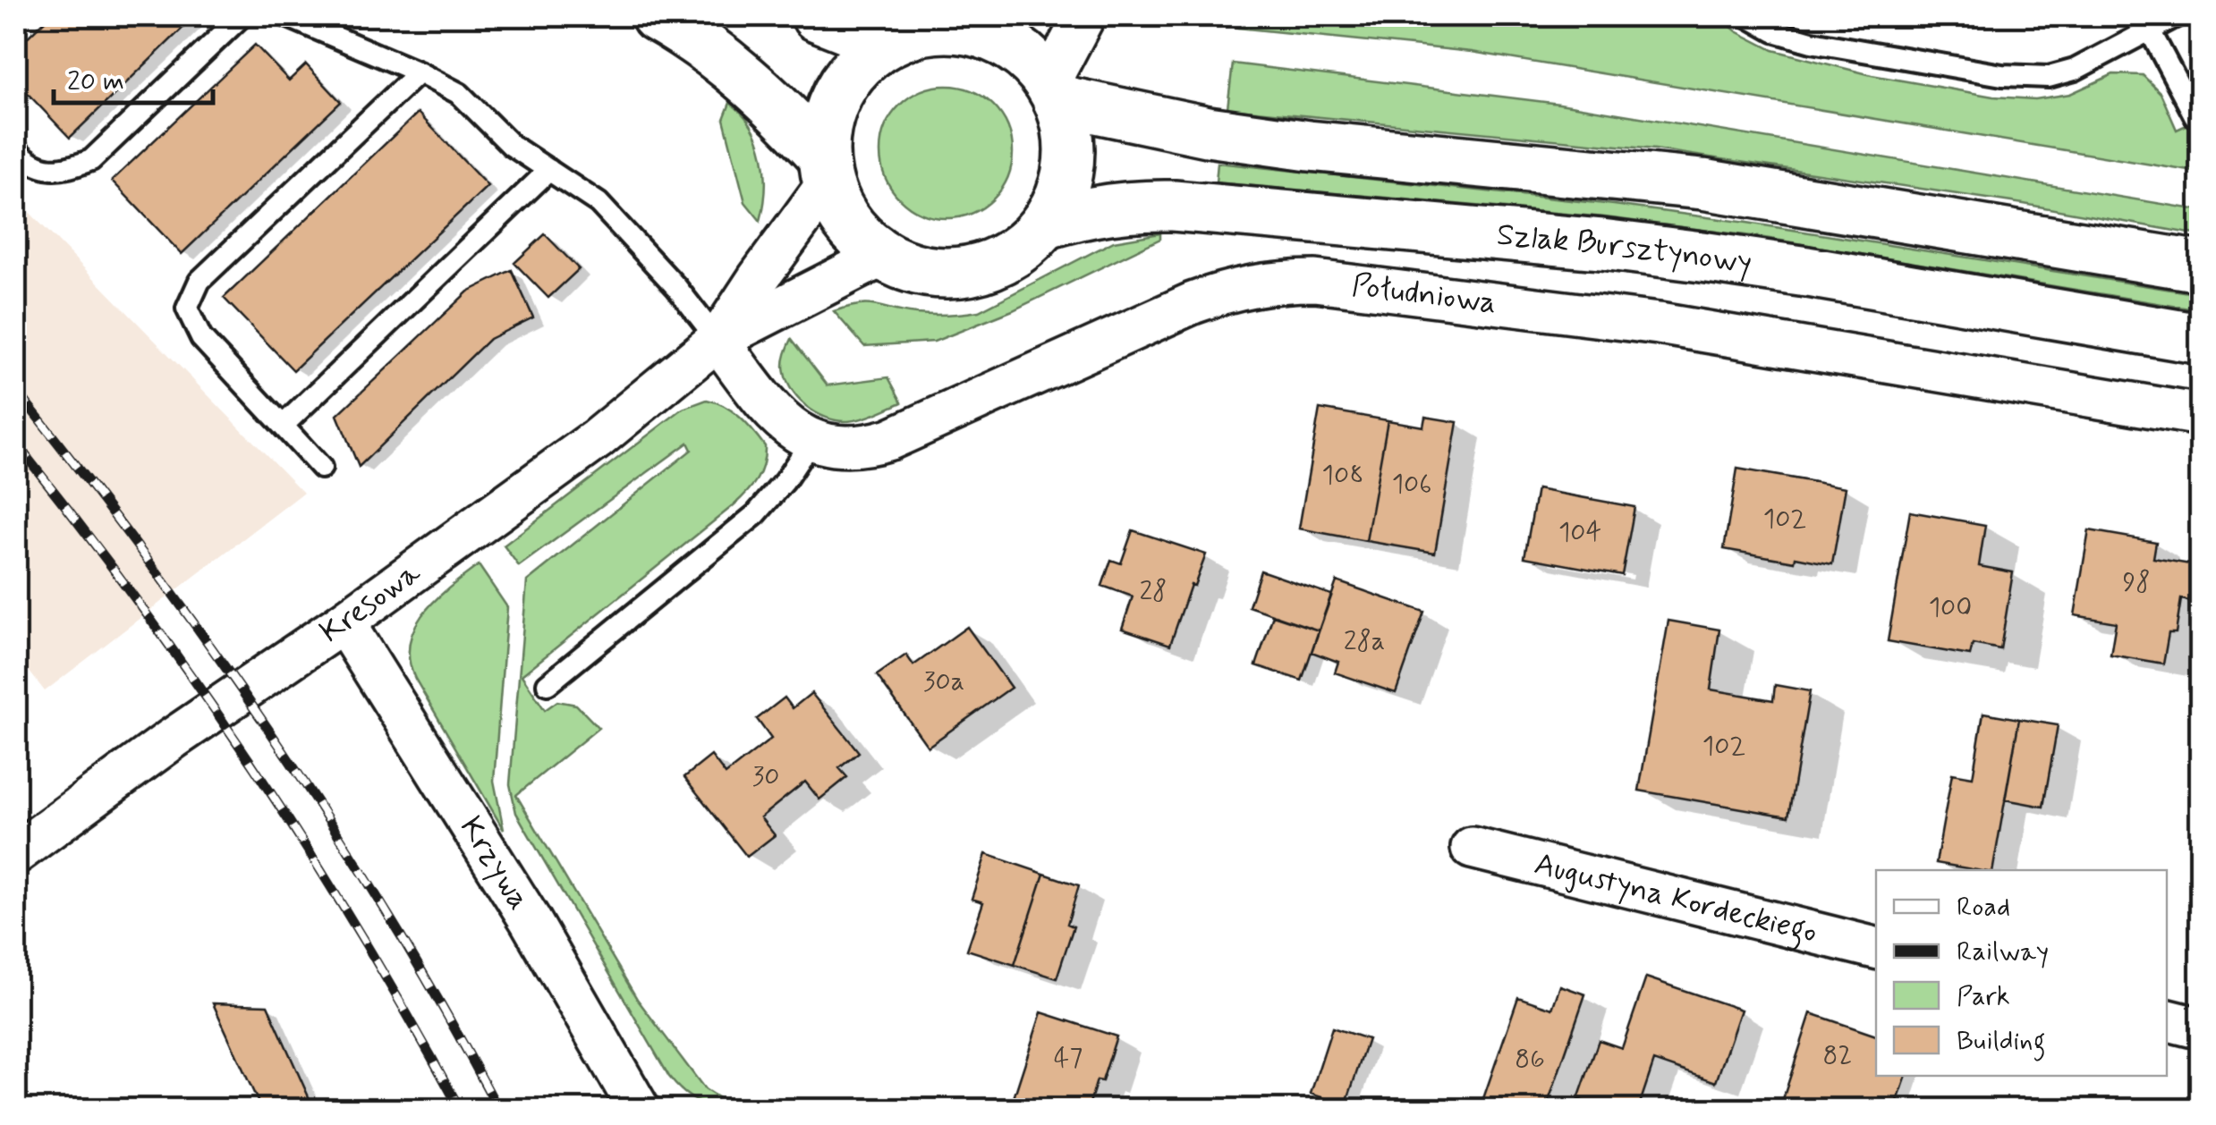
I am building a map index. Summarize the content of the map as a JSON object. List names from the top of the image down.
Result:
{
  "streets": {
    "main road": ["Szlak Bursztynowy"],
    "street": [
      "Południowa",
      "Kresowa",
      "Krzywa",
      "Augustyna Kordeckiego"
    ]
  },
  "crossings": [
    ["Południowa", "Kresowa"],
    ["Kresowa", "Krzywa"]
  ],
  "house_numbers": [
    "108",
    "106",
    "102",
    "104",
    "98",
    "28",
    "100",
    "28a",
    "30a",
    "102",
    "30",
    "82",
    "47",
    "86"
  ],
  "legend": [
    "Road",
    "Railway",
    "Park",
    "Building"
  ],
  "scale_bar": "20 m"
}
